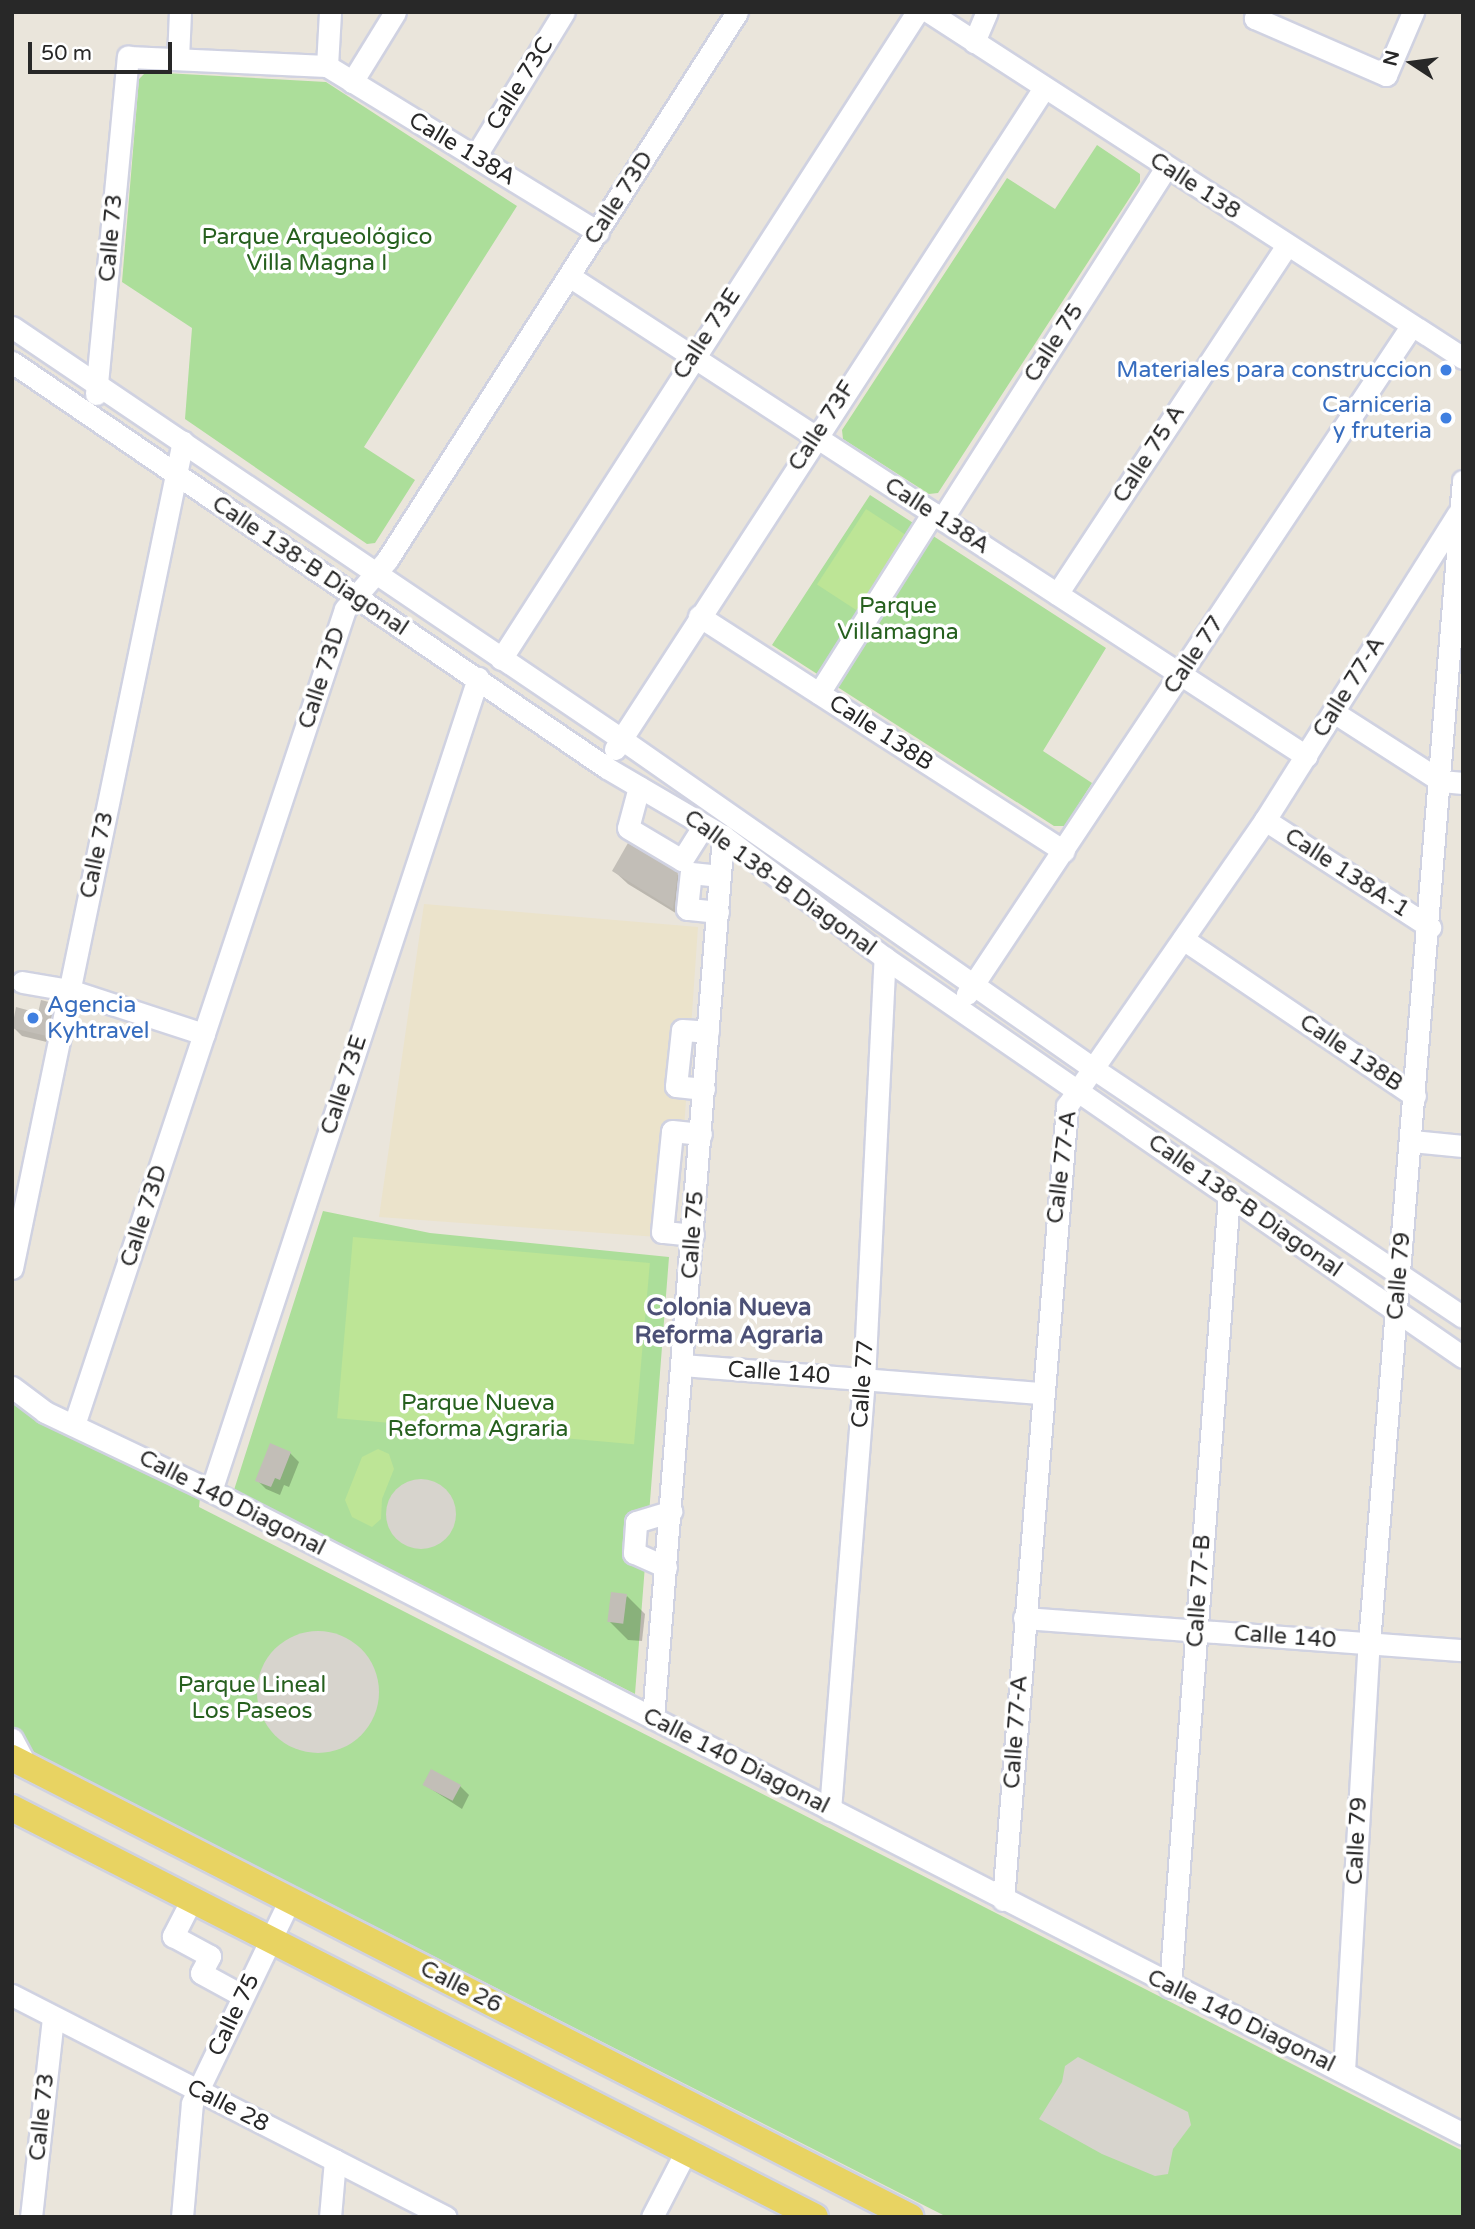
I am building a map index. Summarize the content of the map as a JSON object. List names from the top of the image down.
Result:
{
  "streets": {
    "main road": ["Calle 26"],
    "street": [
      "Calle 73C",
      "Calle 138A",
      "Calle 138",
      "Calle 73D",
      "Calle 73",
      "Calle 73E",
      "Calle 75",
      "Calle 73F",
      "Calle 75 A",
      "Calle 138-B Diagonal",
      "Calle 77",
      "Calle 77-A",
      "Calle 138B",
      "Calle 138A-1",
      "Calle 79",
      "Calle 140",
      "Calle 140 Diagonal",
      "Calle 77-B",
      "Calle 28"
    ]
  },
  "crossings": [
    ["Calle 73C", "Calle 138A"],
    ["Calle 138A", "Calle 73D"],
    ["Calle 138A", "Calle 73E"],
    ["Calle 138A", "Calle 75"],
    ["Calle 138A", "Calle 73F"],
    ["Calle 138A", "Calle 75 A"],
    ["Calle 138A", "Calle 77"],
    ["Calle 138A", "Calle 77-A"],
    ["Calle 138", "Calle 75"],
    ["Calle 138", "Calle 73F"],
    ["Calle 138", "Calle 75 A"],
    ["Calle 138", "Calle 77"],
    ["Calle 73D", "Calle 138-B Diagonal"],
    ["Calle 73D", "Calle 140 Diagonal"],
    ["Calle 73", "Calle 138-B Diagonal"],
    ["Calle 73", "Calle 28"],
    ["Calle 73E", "Calle 138-B Diagonal"],
    ["Calle 73E", "Calle 140 Diagonal"],
    ["Calle 75", "Calle 138-B Diagonal"],
    ["Calle 75", "Calle 138B"],
    ["Calle 75", "Calle 140"],
    ["Calle 75", "Calle 140 Diagonal"],
    ["Calle 75", "Calle 26"],
    ["Calle 75", "Calle 28"],
    ["Calle 73F", "Calle 138-B Diagonal"],
    ["Calle 73F", "Calle 138B"],
    ["Calle 138-B Diagonal", "Calle 77"],
    ["Calle 138-B Diagonal", "Calle 77-A"],
    ["Calle 138-B Diagonal", "Calle 79"],
    ["Calle 138-B Diagonal", "Calle 77-B"],
    ["Calle 77", "Calle 138B"],
    ["Calle 77", "Calle 140"],
    ["Calle 77", "Calle 140 Diagonal"],
    ["Calle 77-A", "Calle 138B"],
    ["Calle 77-A", "Calle 138A-1"],
    ["Calle 77-A", "Calle 79"],
    ["Calle 77-A", "Calle 140"],
    ["Calle 77-A", "Calle 140 Diagonal"],
    ["Calle 138B", "Calle 79"],
    ["Calle 138A-1", "Calle 79"],
    ["Calle 79", "Calle 140"],
    ["Calle 79", "Calle 140 Diagonal"],
    ["Calle 140", "Calle 77-B"],
    ["Calle 140 Diagonal", "Calle 77-B"]
  ],
  "districts": ["Colonia Nueva Reforma Agraria"],
  "parks": [
    "Parque Arqueológico Villa Magna I",
    "Parque Villamagna",
    "Parque Nueva Reforma Agraria",
    "Parque Lineal Los Paseos"
  ],
  "places": ["Materiales para construccion", "Carniceria y fruteria", "Agencia Kyhtravel"],
  "scale_bar": "50 m",
  "north": "left"
}
